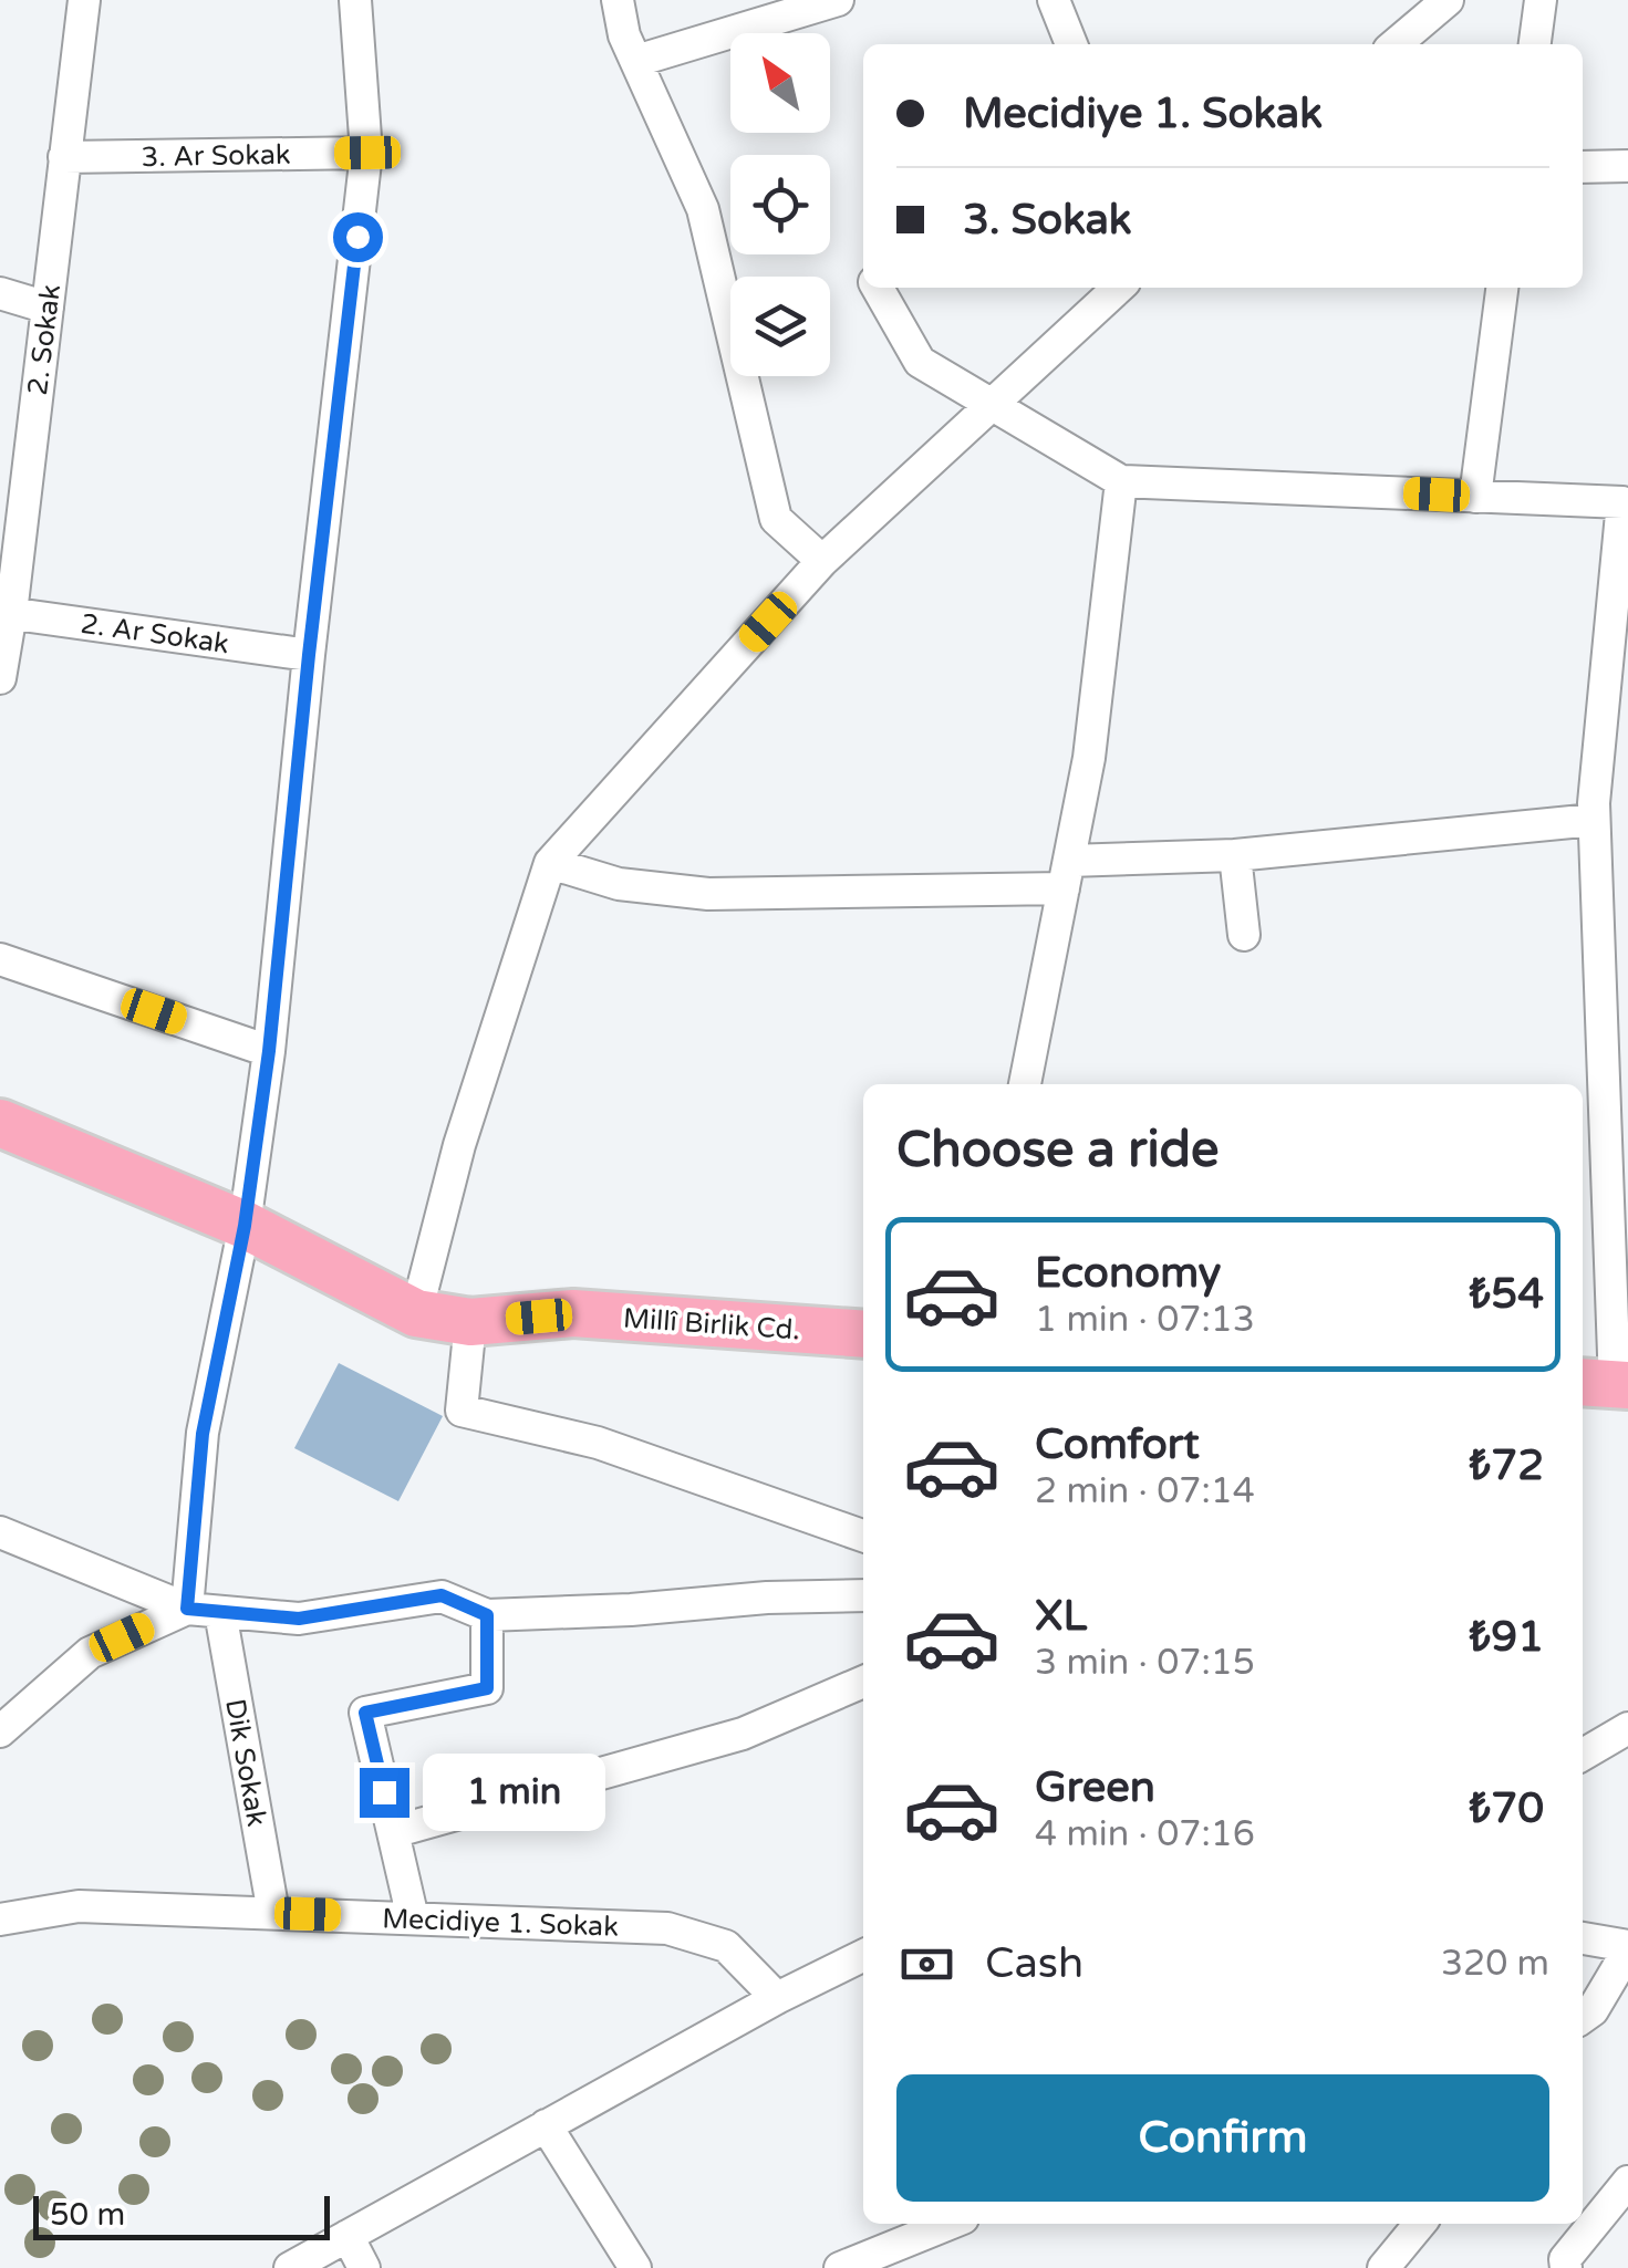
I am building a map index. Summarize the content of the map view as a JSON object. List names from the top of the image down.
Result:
{
  "streets": {
    "main road": ["Millî Birlik Cd."],
    "street": [
      "3. Ar Sokak",
      "2. Sokak",
      "2. Ar Sokak",
      "Dik Sokak",
      "Mecidiye 1. Sokak"
    ]
  },
  "crossings": [
    ["3. Ar Sokak", "2. Sokak"],
    ["2. Sokak", "2. Ar Sokak"],
    ["Dik Sokak", "Mecidiye 1. Sokak"]
  ],
  "scale_bar": "50 m",
  "north": "top left",
  "page": {
    "banner": ["Mecidiye 1. Sokak", "3. Sokak"],
    "heading": "Choose a ride",
    "list": [
      {
        "name": "Economy",
        "note": "1 min · 07:13",
        "value": "₺54"
      },
      {
        "name": "Comfort",
        "note": "2 min · 07:14",
        "value": "₺72"
      },
      {
        "name": "XL",
        "note": "3 min · 07:15",
        "value": "₺91"
      },
      {
        "name": "Green",
        "note": "4 min · 07:16",
        "value": "₺70"
      }
    ],
    "bubble": "1 min",
    "pay": ["Cash", "320 m"],
    "buttons": "Confirm",
    "scale": "50 m"
  }
}
